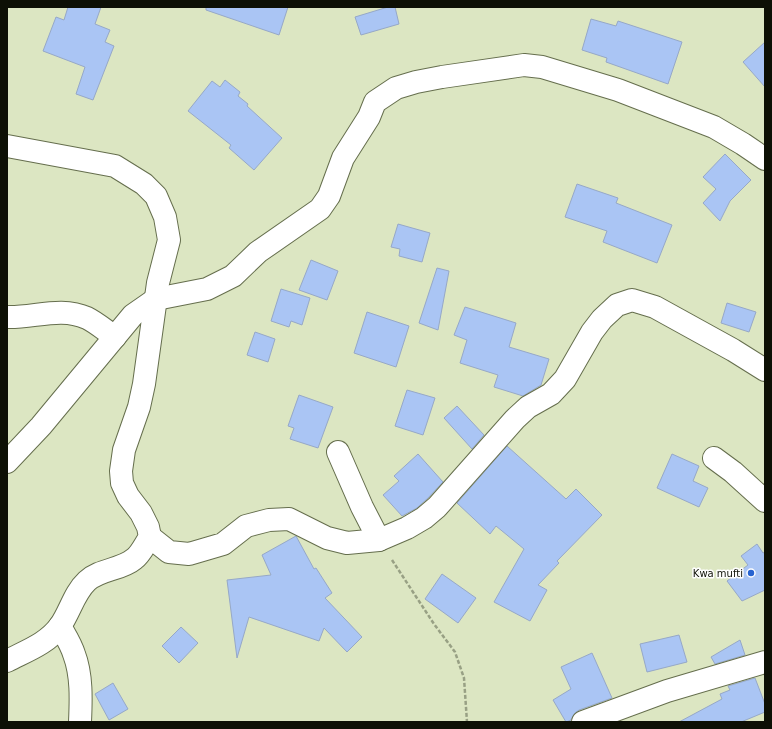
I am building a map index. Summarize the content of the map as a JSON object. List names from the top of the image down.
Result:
{
  "places": ["Kwa mufti"]
}
